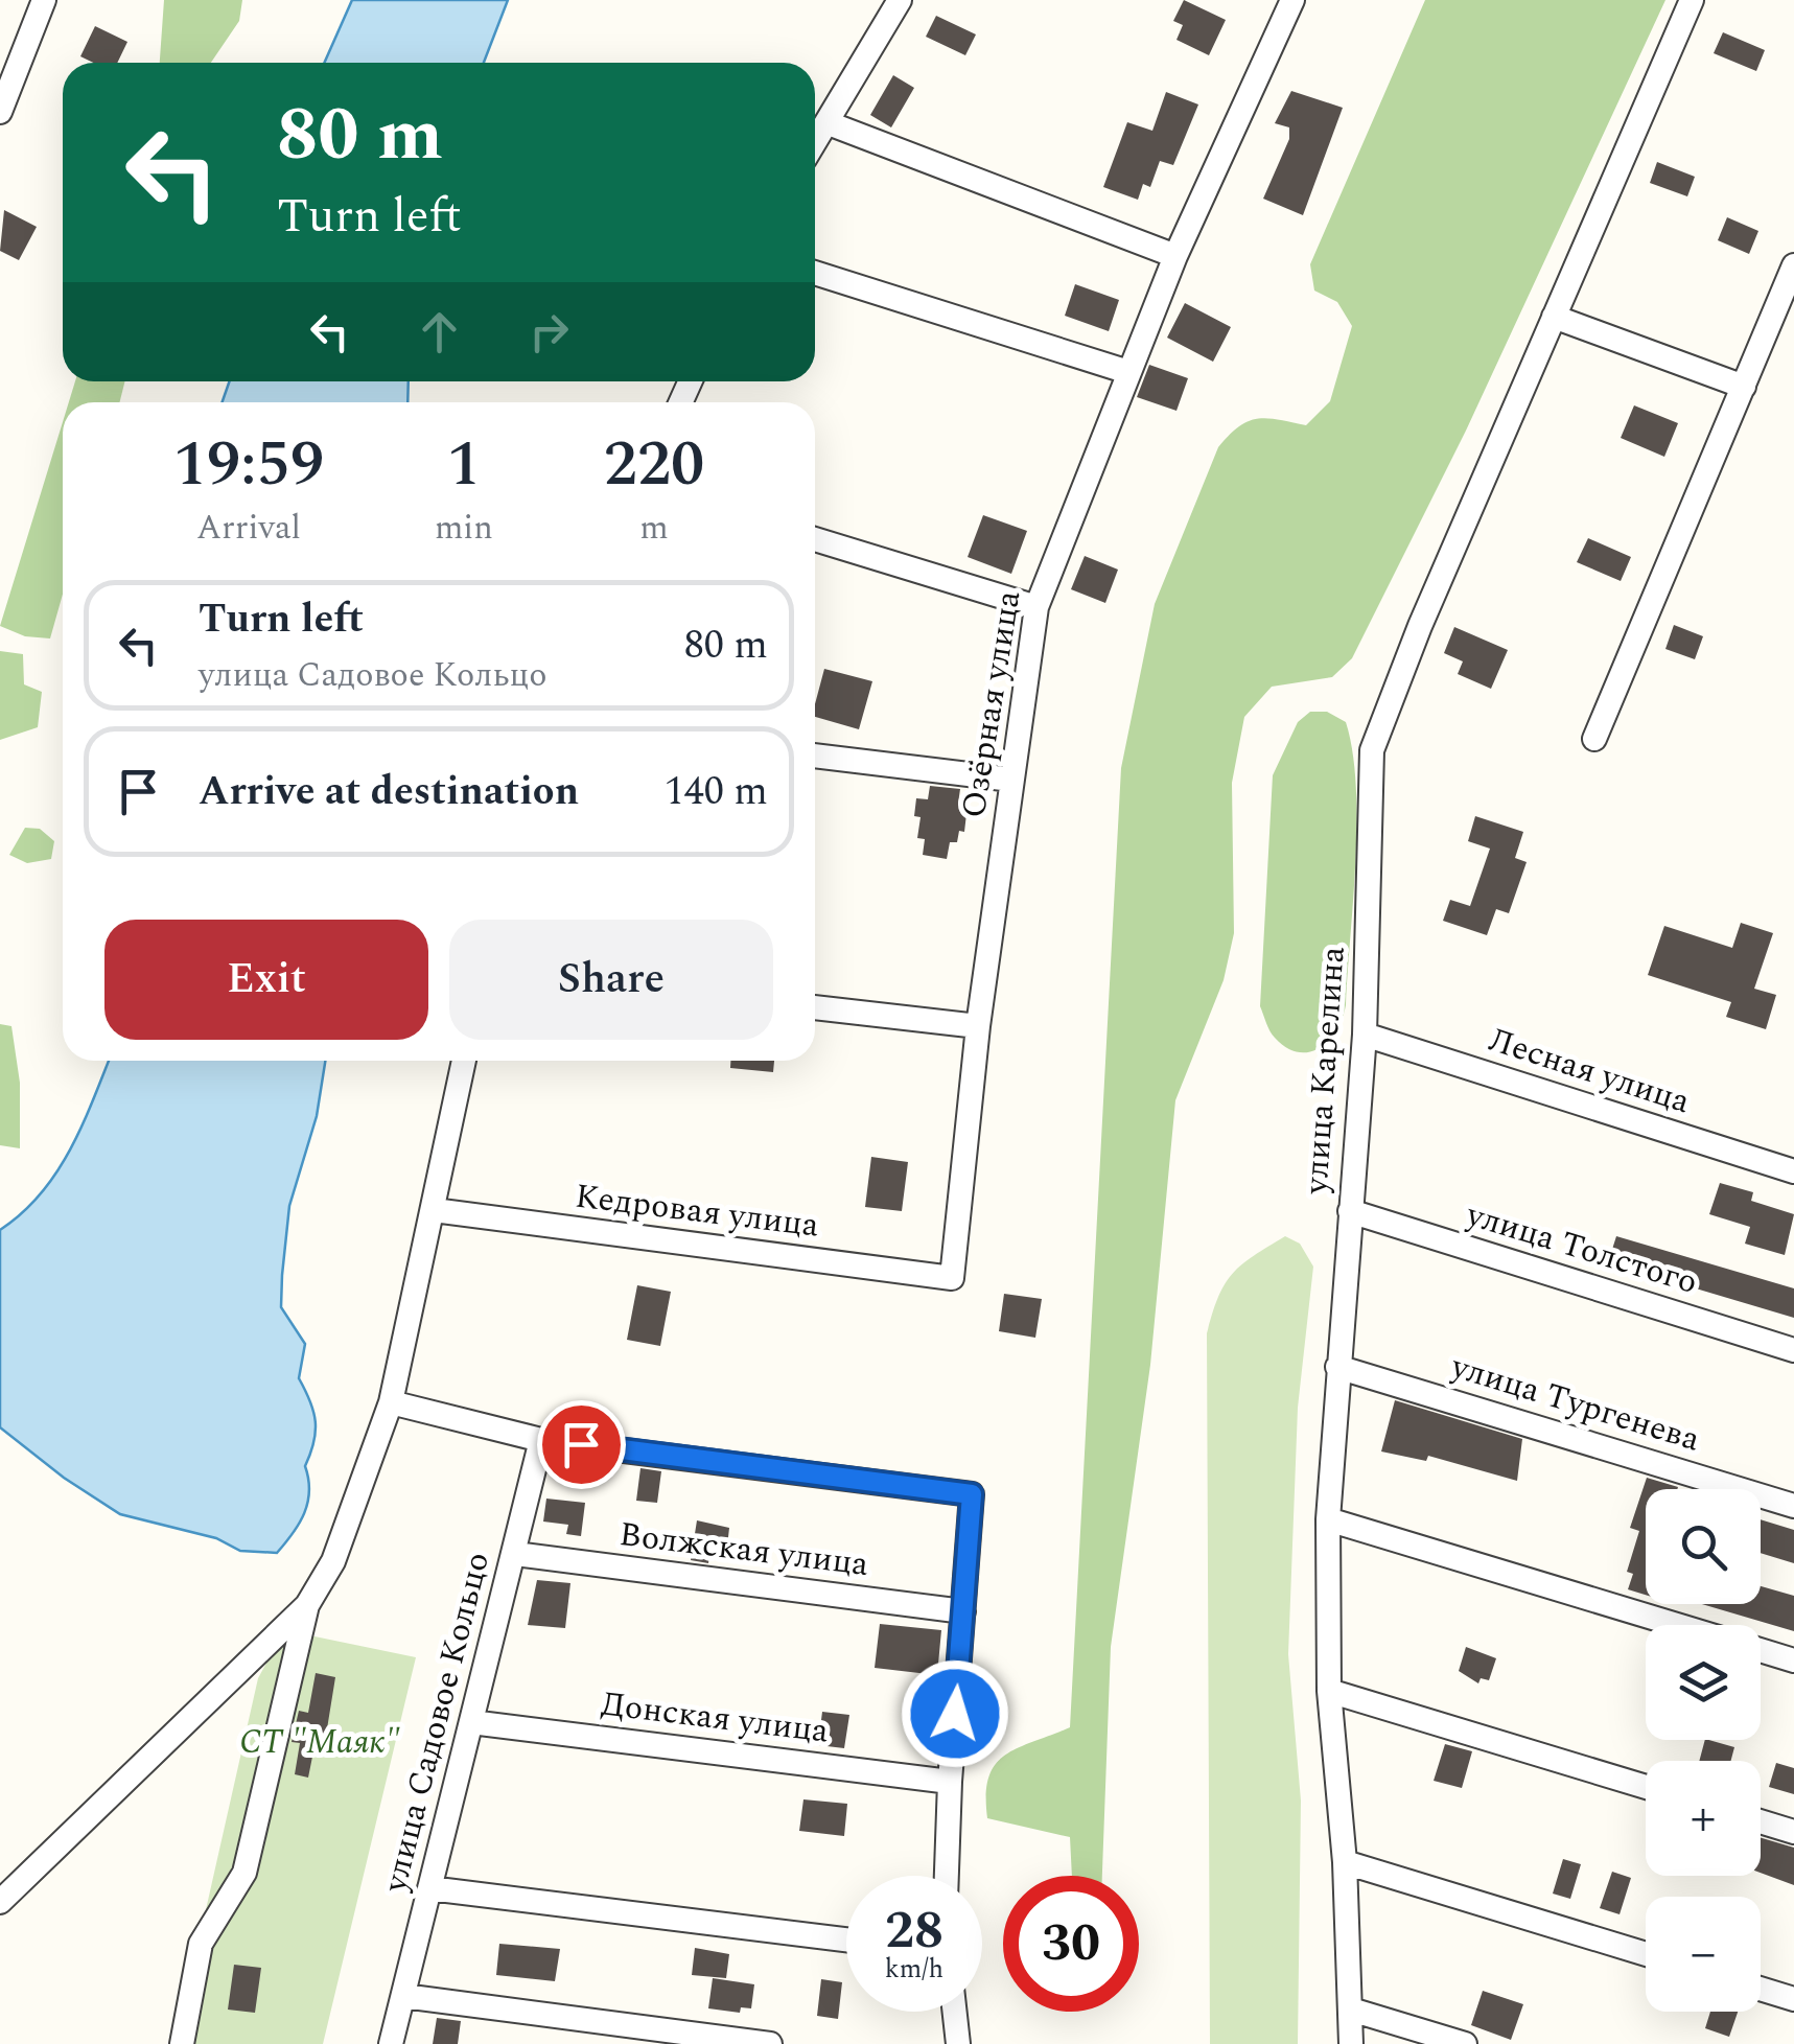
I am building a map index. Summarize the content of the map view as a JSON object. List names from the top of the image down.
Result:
{
  "streets": {
    "street": [
      "Озёрная улица",
      "улица Карелина",
      "Лесная улица",
      "Кедровая улица",
      "улица Толстого",
      "улица Тургенева",
      "Волжская улица",
      "Донская улица",
      "улица Садовое Кольцо"
    ]
  },
  "crossings": [
    ["Озёрная улица", "Кедровая улица"],
    ["улица Карелина", "Лесная улица"],
    ["улица Карелина", "улица Толстого"],
    ["улица Карелина", "улица Тургенева"],
    ["Волжская улица", "улица Садовое Кольцо"],
    ["Донская улица", "улица Садовое Кольцо"]
  ],
  "parks": ["СТ \"Маяк\""],
  "page": {
    "turn": ["80 m", "Turn left"],
    "eta": [
      "19:59",
      "Arrival",
      "1",
      "min",
      "220",
      "m"
    ],
    "list": [
      {
        "name": "Turn left",
        "note": "улица Садовое Кольцо",
        "value": "80 m"
      },
      {
        "name": "Arrive at destination",
        "value": "140 m"
      }
    ],
    "buttons": ["Exit", "Share"],
    "map_buttons": ["+", "−"],
    "speed": "28 km/h",
    "limit": "30"
  }
}
